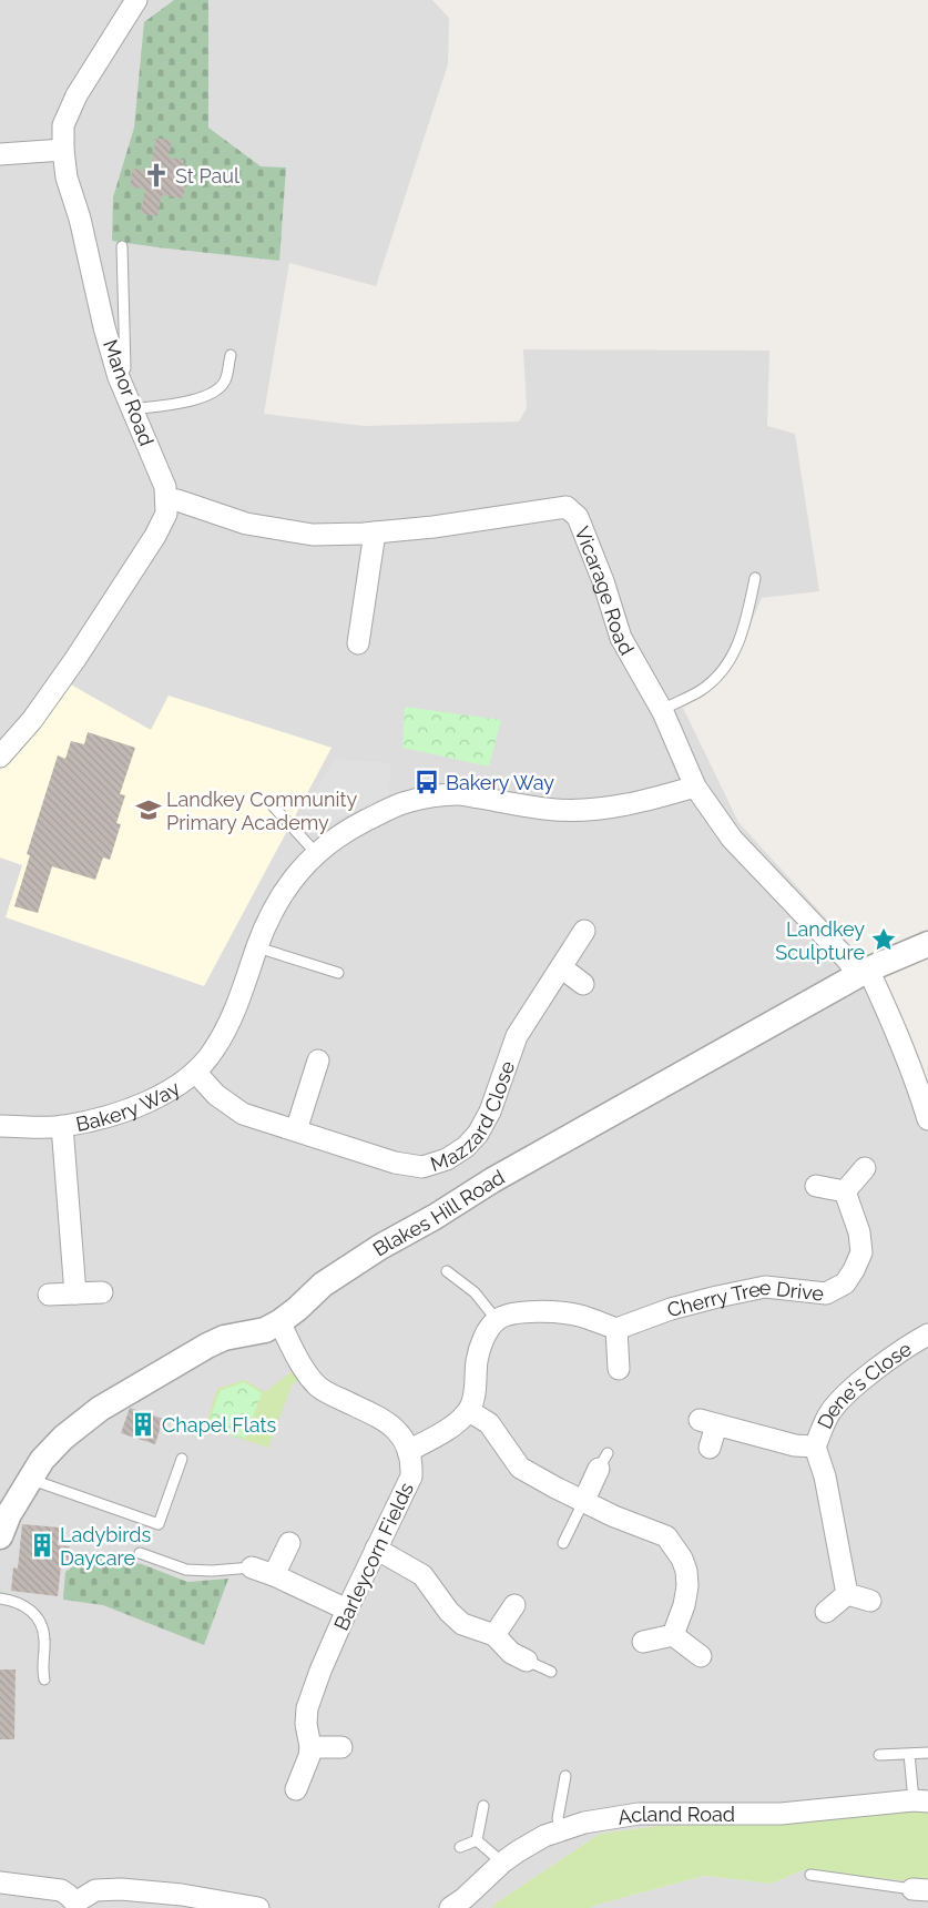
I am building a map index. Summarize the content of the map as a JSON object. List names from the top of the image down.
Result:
{
  "streets": {
    "street": [
      "Manor Road",
      "Vicarage Road",
      "Bakery Way",
      "Mazzard Close",
      "Blakes Hill Road",
      "Cherry Tree Drive",
      "Dene's Close",
      "Barleycorn Fields",
      "Acland Road"
    ]
  },
  "crossings": [
    ["Manor Road", "Vicarage Road"],
    ["Vicarage Road", "Bakery Way"],
    ["Vicarage Road", "Blakes Hill Road"],
    ["Bakery Way", "Mazzard Close"],
    ["Blakes Hill Road", "Barleycorn Fields"]
  ],
  "places": {
    "church": ["St Paul"],
    "bus stop": ["Bakery Way"],
    "school or university": ["Landkey Community Primary Academy"],
    "place": ["Landkey Sculpture"],
    "building": ["Chapel Flats", "Ladybirds Daycare"]
  }
}
